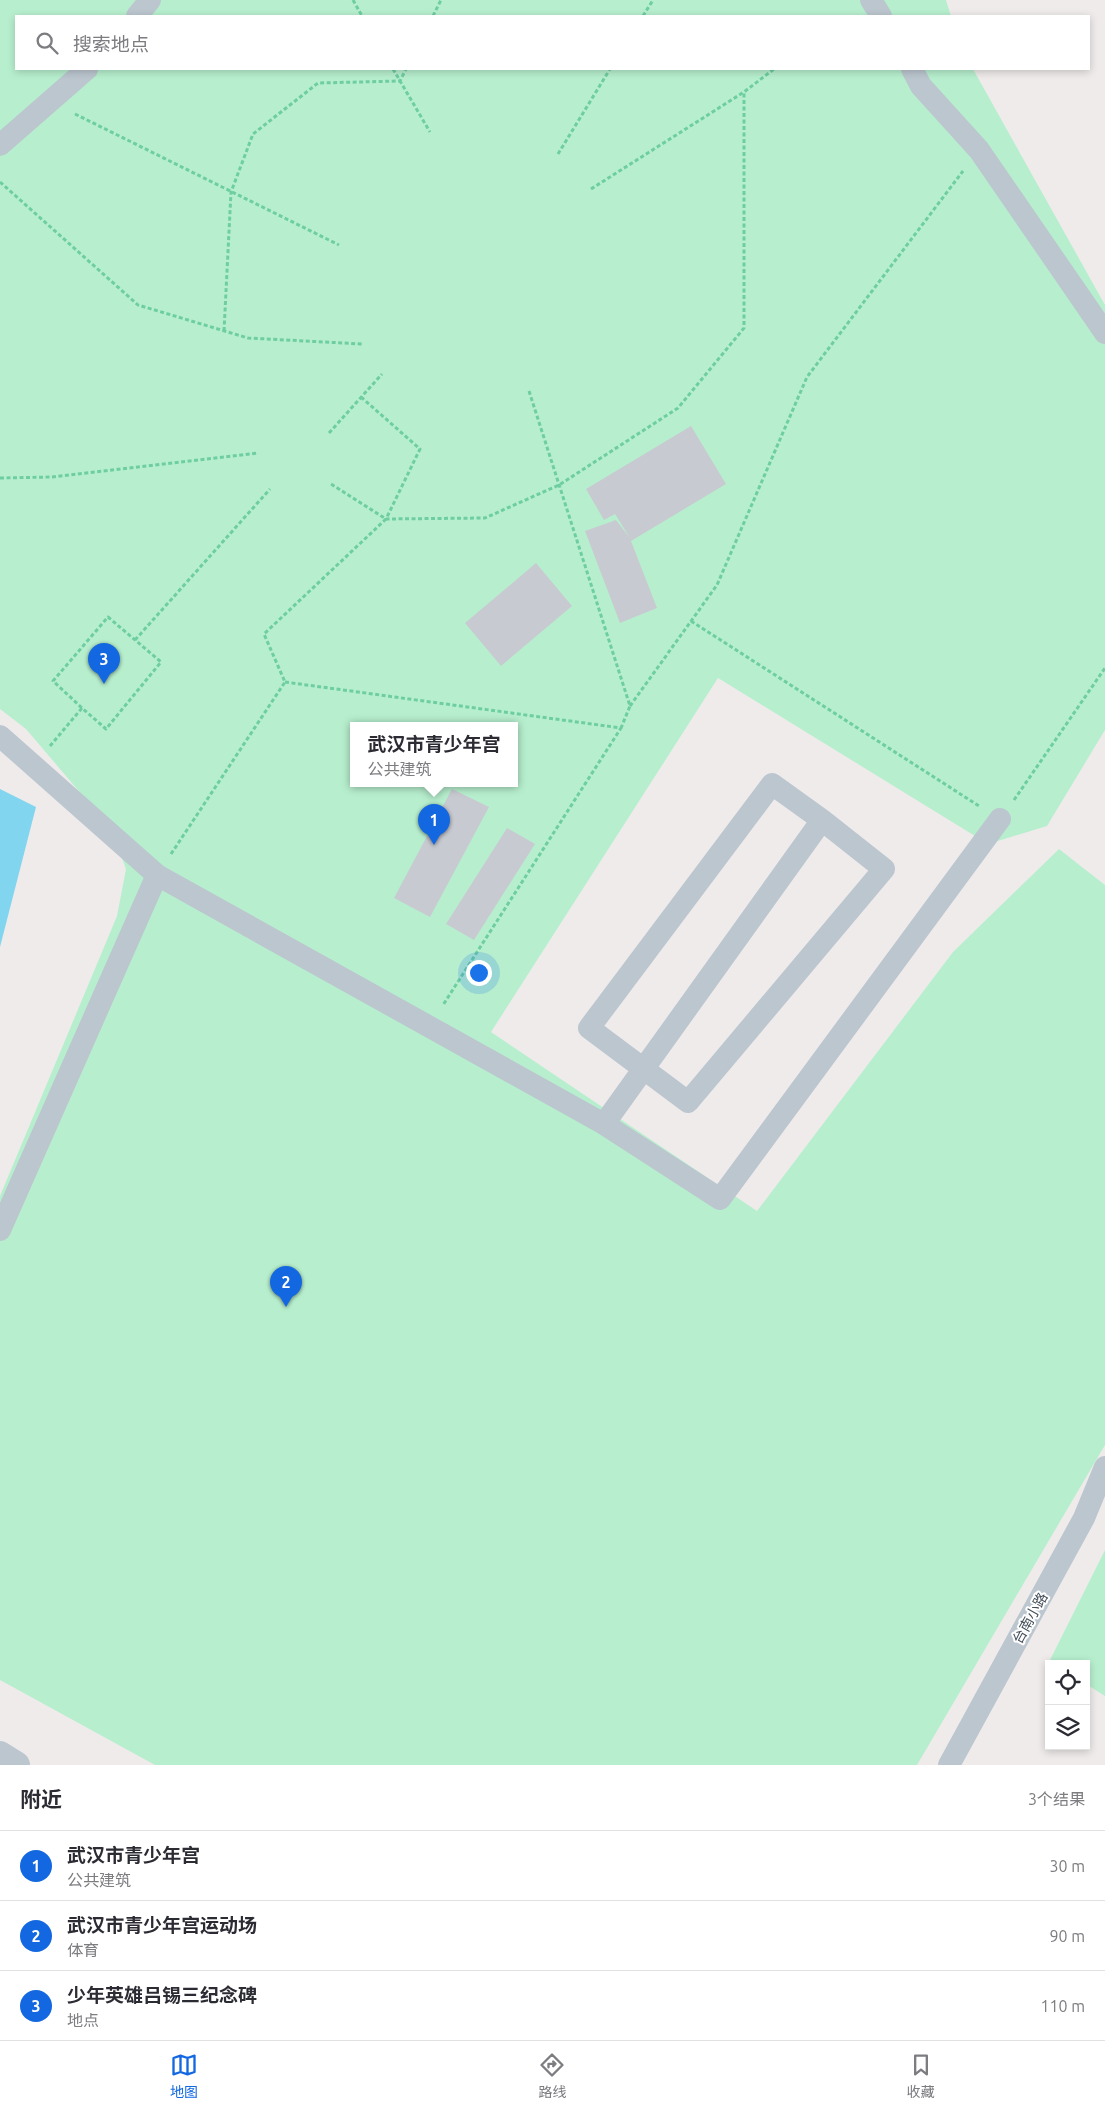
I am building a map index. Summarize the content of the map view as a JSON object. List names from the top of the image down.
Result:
{
  "streets": {
    "street": ["台南小路"]
  },
  "page": {
    "search": "搜索地点",
    "pins": ["3", "1", "2"],
    "popup": ["武汉市青少年宫", "公共建筑"],
    "heading": ["附近", "3个结果"],
    "list": [
      {
        "mark": "1",
        "name": "武汉市青少年宫",
        "note": "公共建筑",
        "value": "30 m"
      },
      {
        "mark": "2",
        "name": "武汉市青少年宫运动场",
        "note": "体育",
        "value": "90 m"
      },
      {
        "mark": "3",
        "name": "少年英雄吕锡三纪念碑",
        "note": "地点",
        "value": "110 m"
      }
    ],
    "nav": ["地图", "路线", "收藏"]
  }
}
